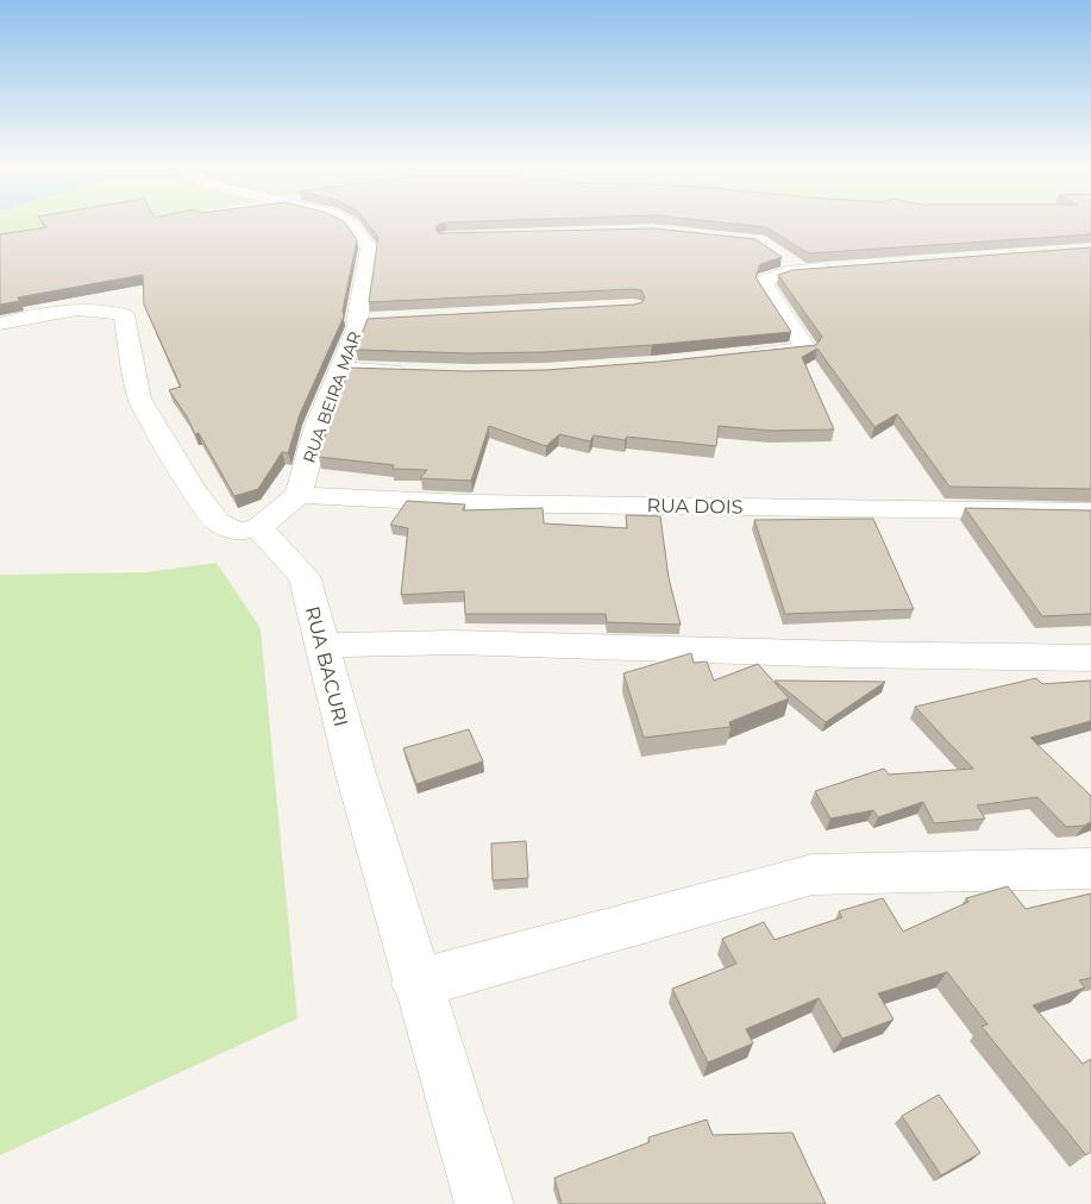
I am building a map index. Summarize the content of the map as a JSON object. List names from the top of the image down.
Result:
{
  "streets": {
    "street": ["RUA BEIRA MAR", "RUA DOIS", "RUA BACURI"]
  },
  "crossings": [
    ["RUA BEIRA MAR", "RUA DOIS"]
  ]
}
